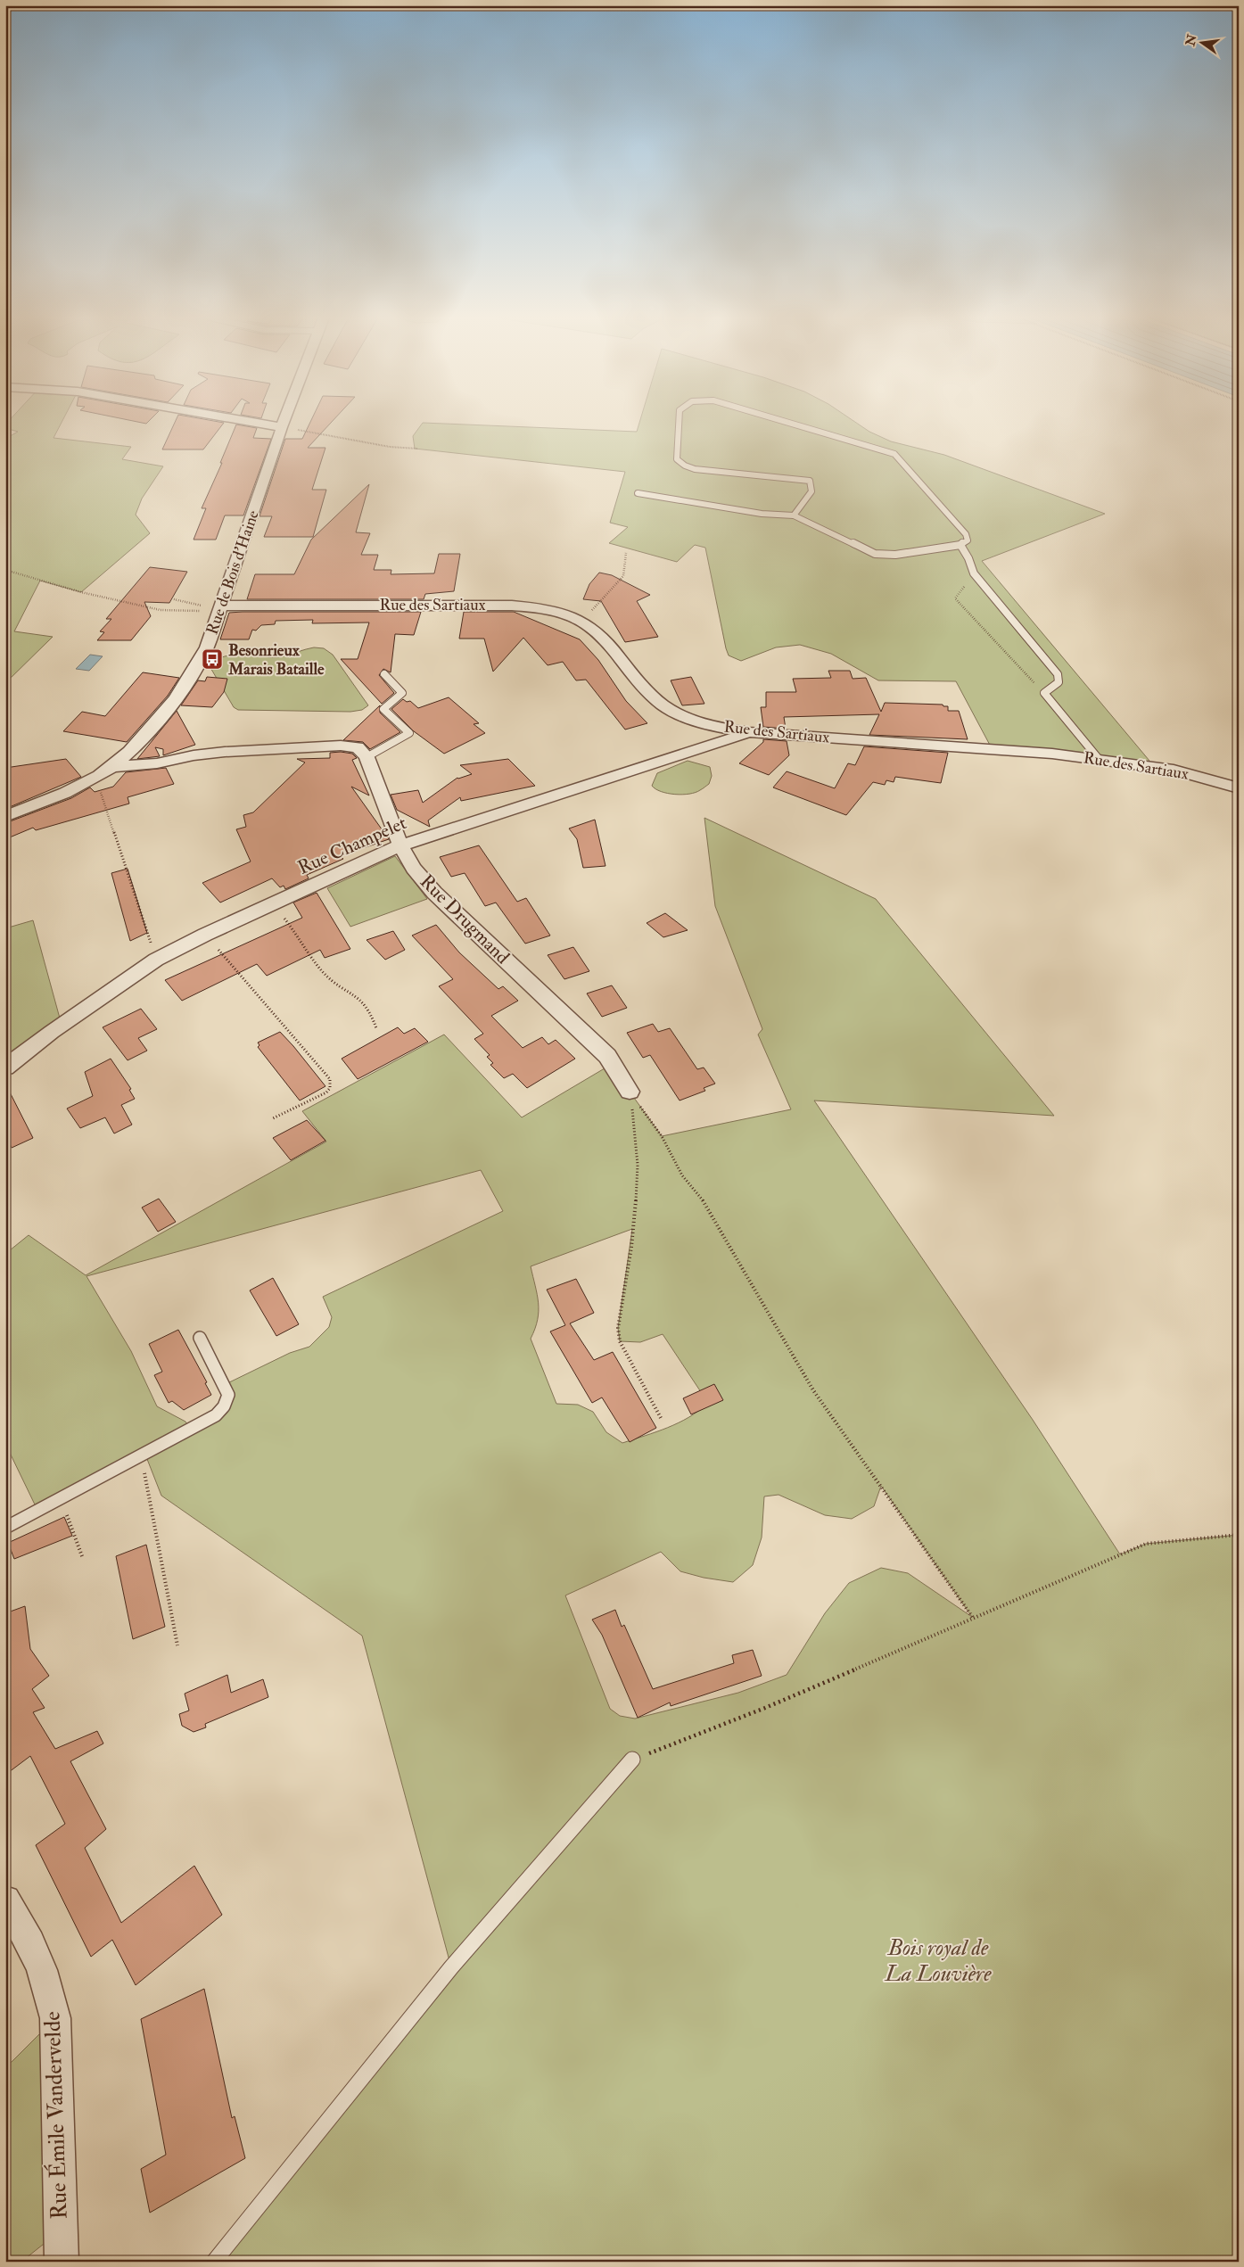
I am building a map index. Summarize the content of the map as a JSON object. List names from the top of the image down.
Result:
{
  "streets": {
    "street": [
      "Rue de Bois d'Haine",
      "Rue des Sartiaux",
      "Rue Champelet",
      "Rue Drugmand",
      "Rue Émile Vandervelde"
    ]
  },
  "crossings": [
    ["Rue de Bois d'Haine", "Rue des Sartiaux"],
    ["Rue des Sartiaux", "Rue Champelet"],
    ["Rue Champelet", "Rue Drugmand"]
  ],
  "parks": ["Bois royal de La Louvière"],
  "places": {
    "bus stop": ["Besonrieux Marais Bataille"]
  },
  "north": "left"
}
